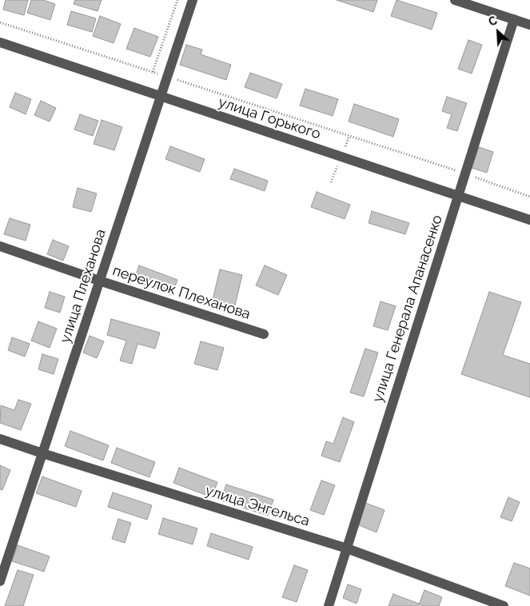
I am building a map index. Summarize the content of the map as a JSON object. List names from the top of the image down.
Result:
{
  "streets": {
    "street": [
      "улица Горького",
      "улица Плеханова",
      "переулок Плеханова",
      "улица Генерала Апанасенко",
      "улица Энгельса"
    ]
  },
  "crossings": [
    ["улица Горького", "улица Плеханова"],
    ["улица Горького", "улица Генерала Апанасенко"],
    ["улица Плеханова", "переулок Плеханова"],
    ["улица Плеханова", "улица Энгельса"],
    ["улица Генерала Апанасенко", "улица Энгельса"]
  ],
  "north": "top left"
}
